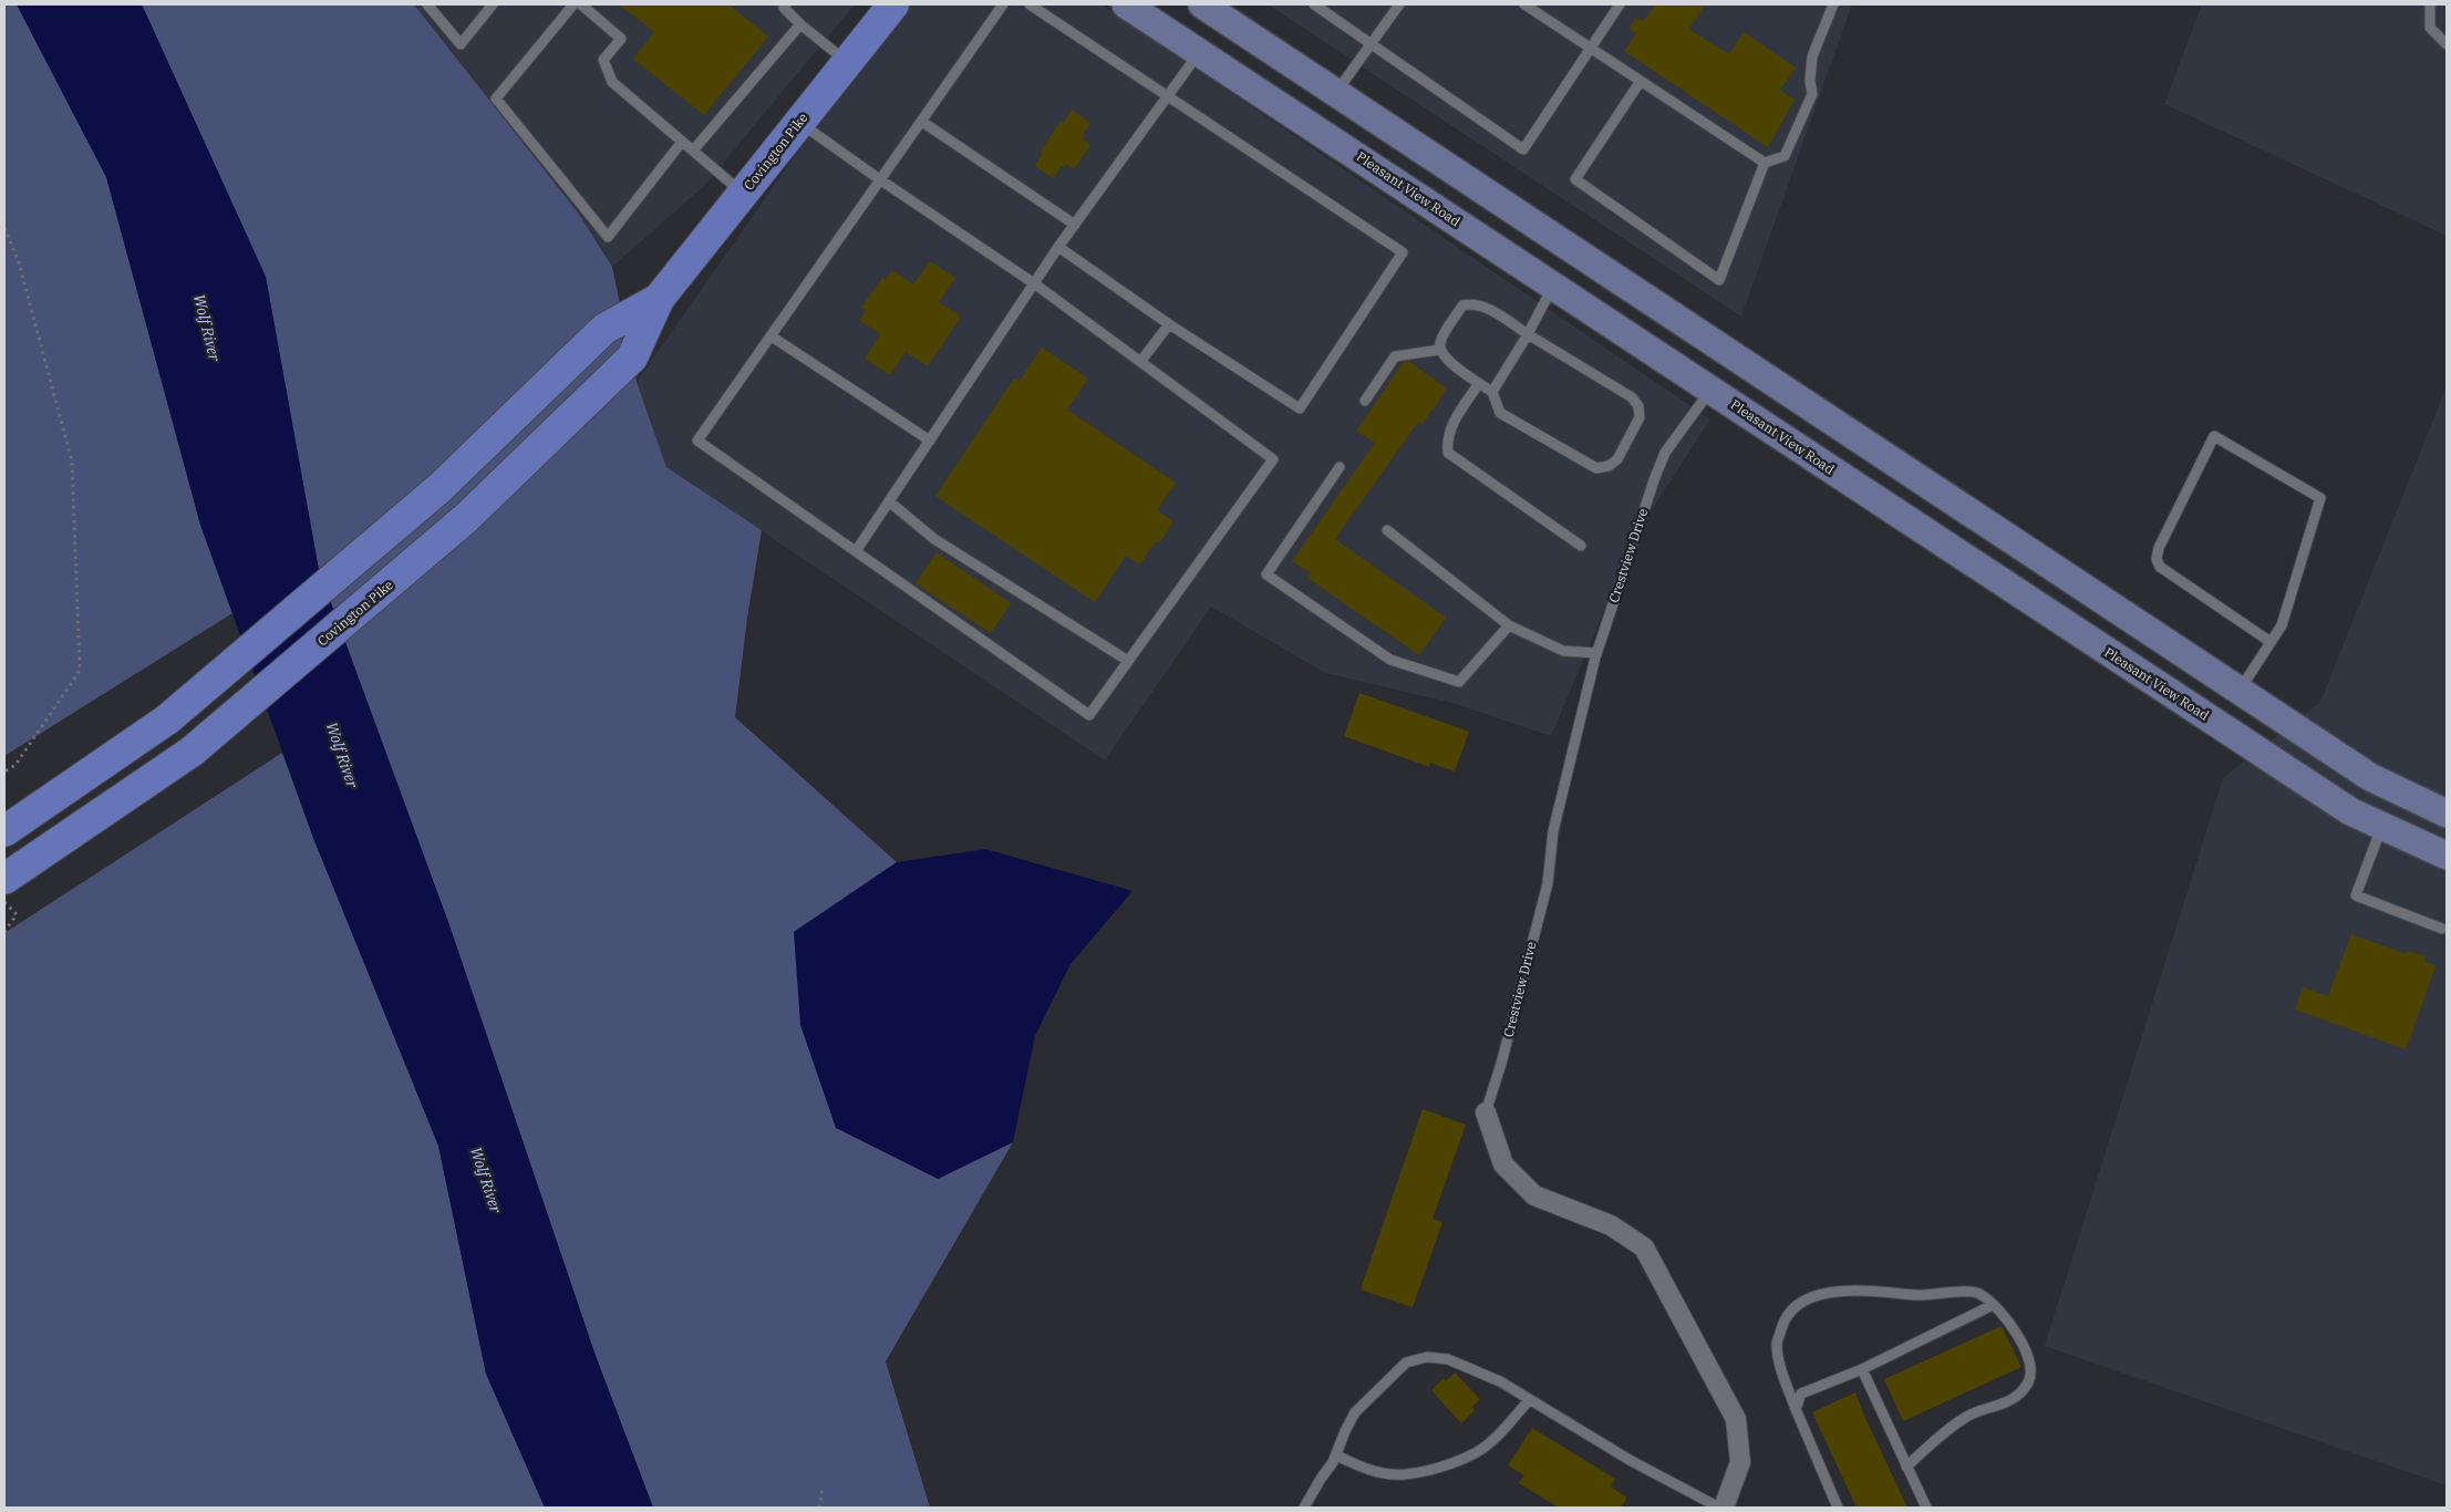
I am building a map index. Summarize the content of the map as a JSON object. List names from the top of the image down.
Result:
{
  "streets": {
    "main road": ["Covington Pike", "Pleasant View Road"],
    "street": ["Crestview Drive"]
  },
  "crossings": [
    ["Pleasant View Road", "Crestview Drive"]
  ],
  "water": ["Wolf River"]
}
